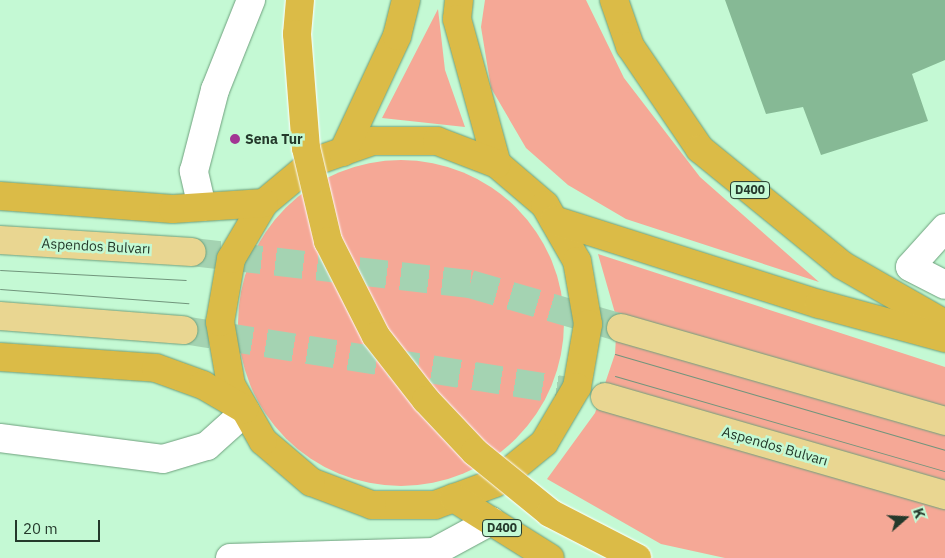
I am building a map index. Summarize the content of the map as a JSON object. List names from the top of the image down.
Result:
{
  "streets": {
    "highway": ["D400"],
    "main road": ["Aspendos Bulvarı"]
  },
  "places": ["Sena Tur"],
  "scale_bar": "20 m",
  "north": "right"
}
